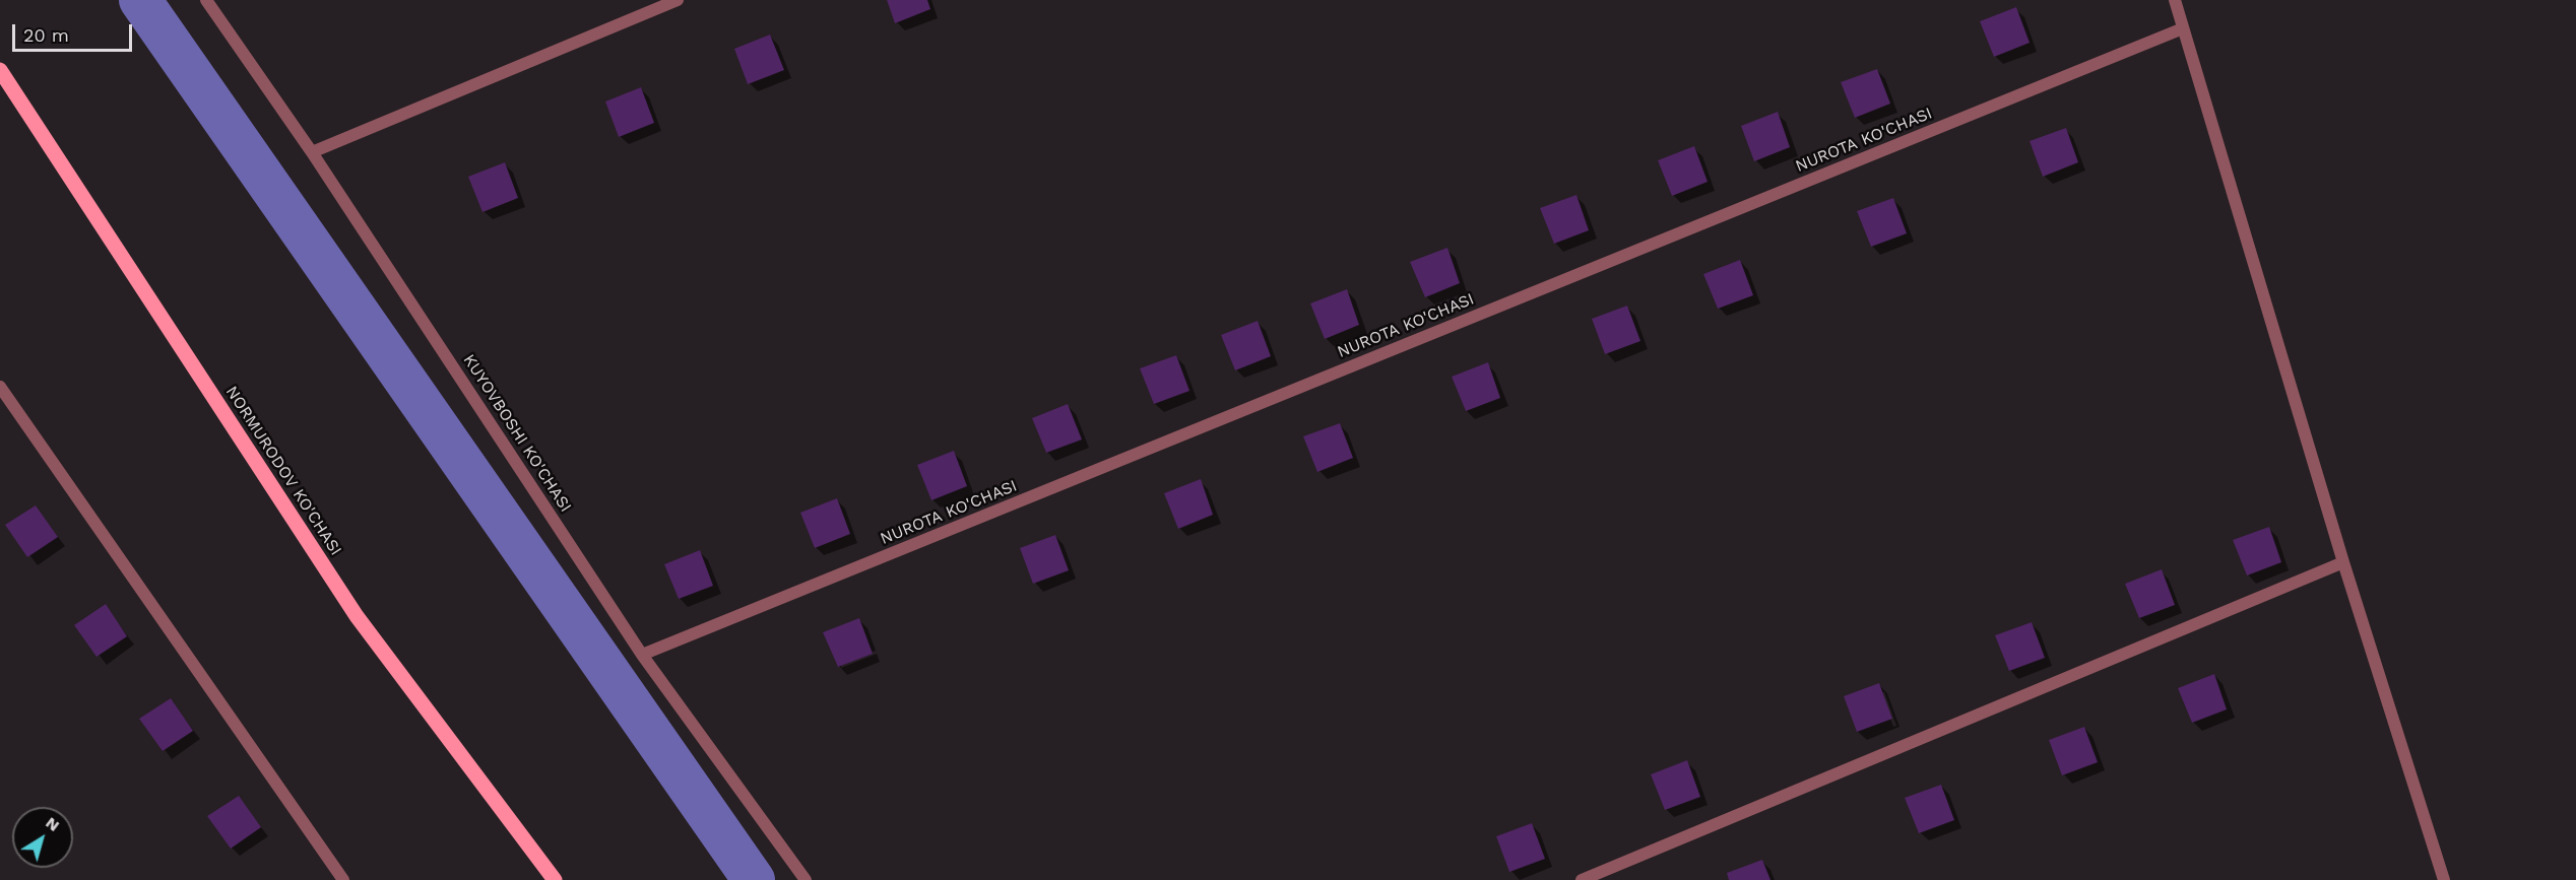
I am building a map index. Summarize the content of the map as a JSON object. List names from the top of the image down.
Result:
{
  "streets": {
    "main road": ["NORMURODOV KO'CHASI"],
    "street": ["NUROTA KO'CHASI", "KUYOVBOSHI KO'CHASI"]
  },
  "crossings": [
    ["NUROTA KO'CHASI", "KUYOVBOSHI KO'CHASI"]
  ],
  "scale_bar": "20 m",
  "north": "top right"
}
